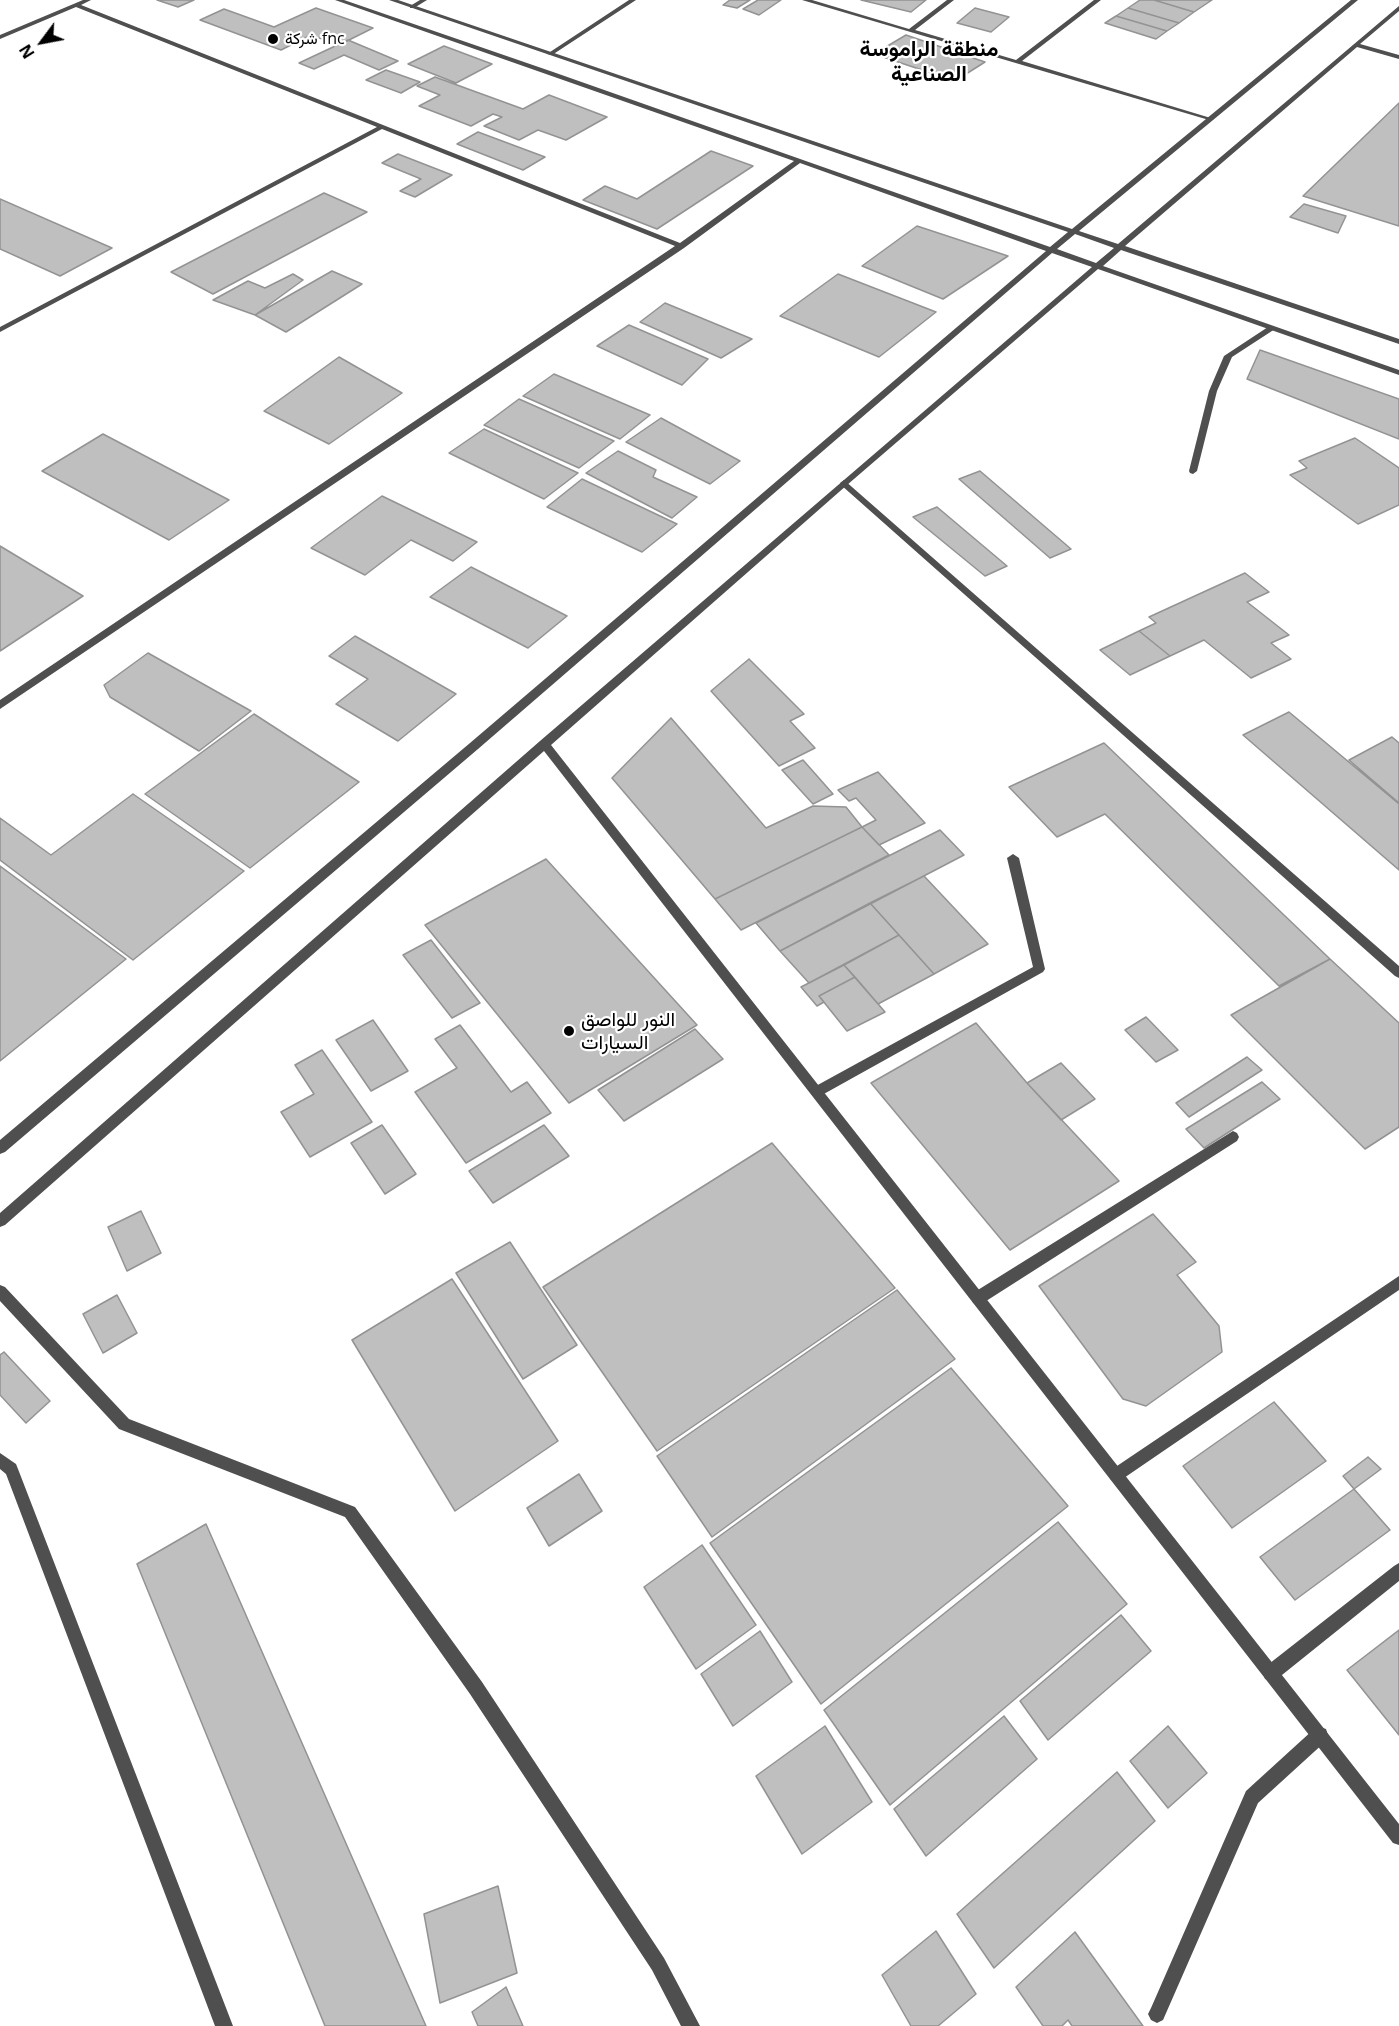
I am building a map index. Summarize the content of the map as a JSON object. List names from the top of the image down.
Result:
{
  "districts": ["منطقة الراموسة الصناعية"],
  "places": ["شركة fnc", "النور للواصق السيارات"],
  "north": "bottom left"
}
